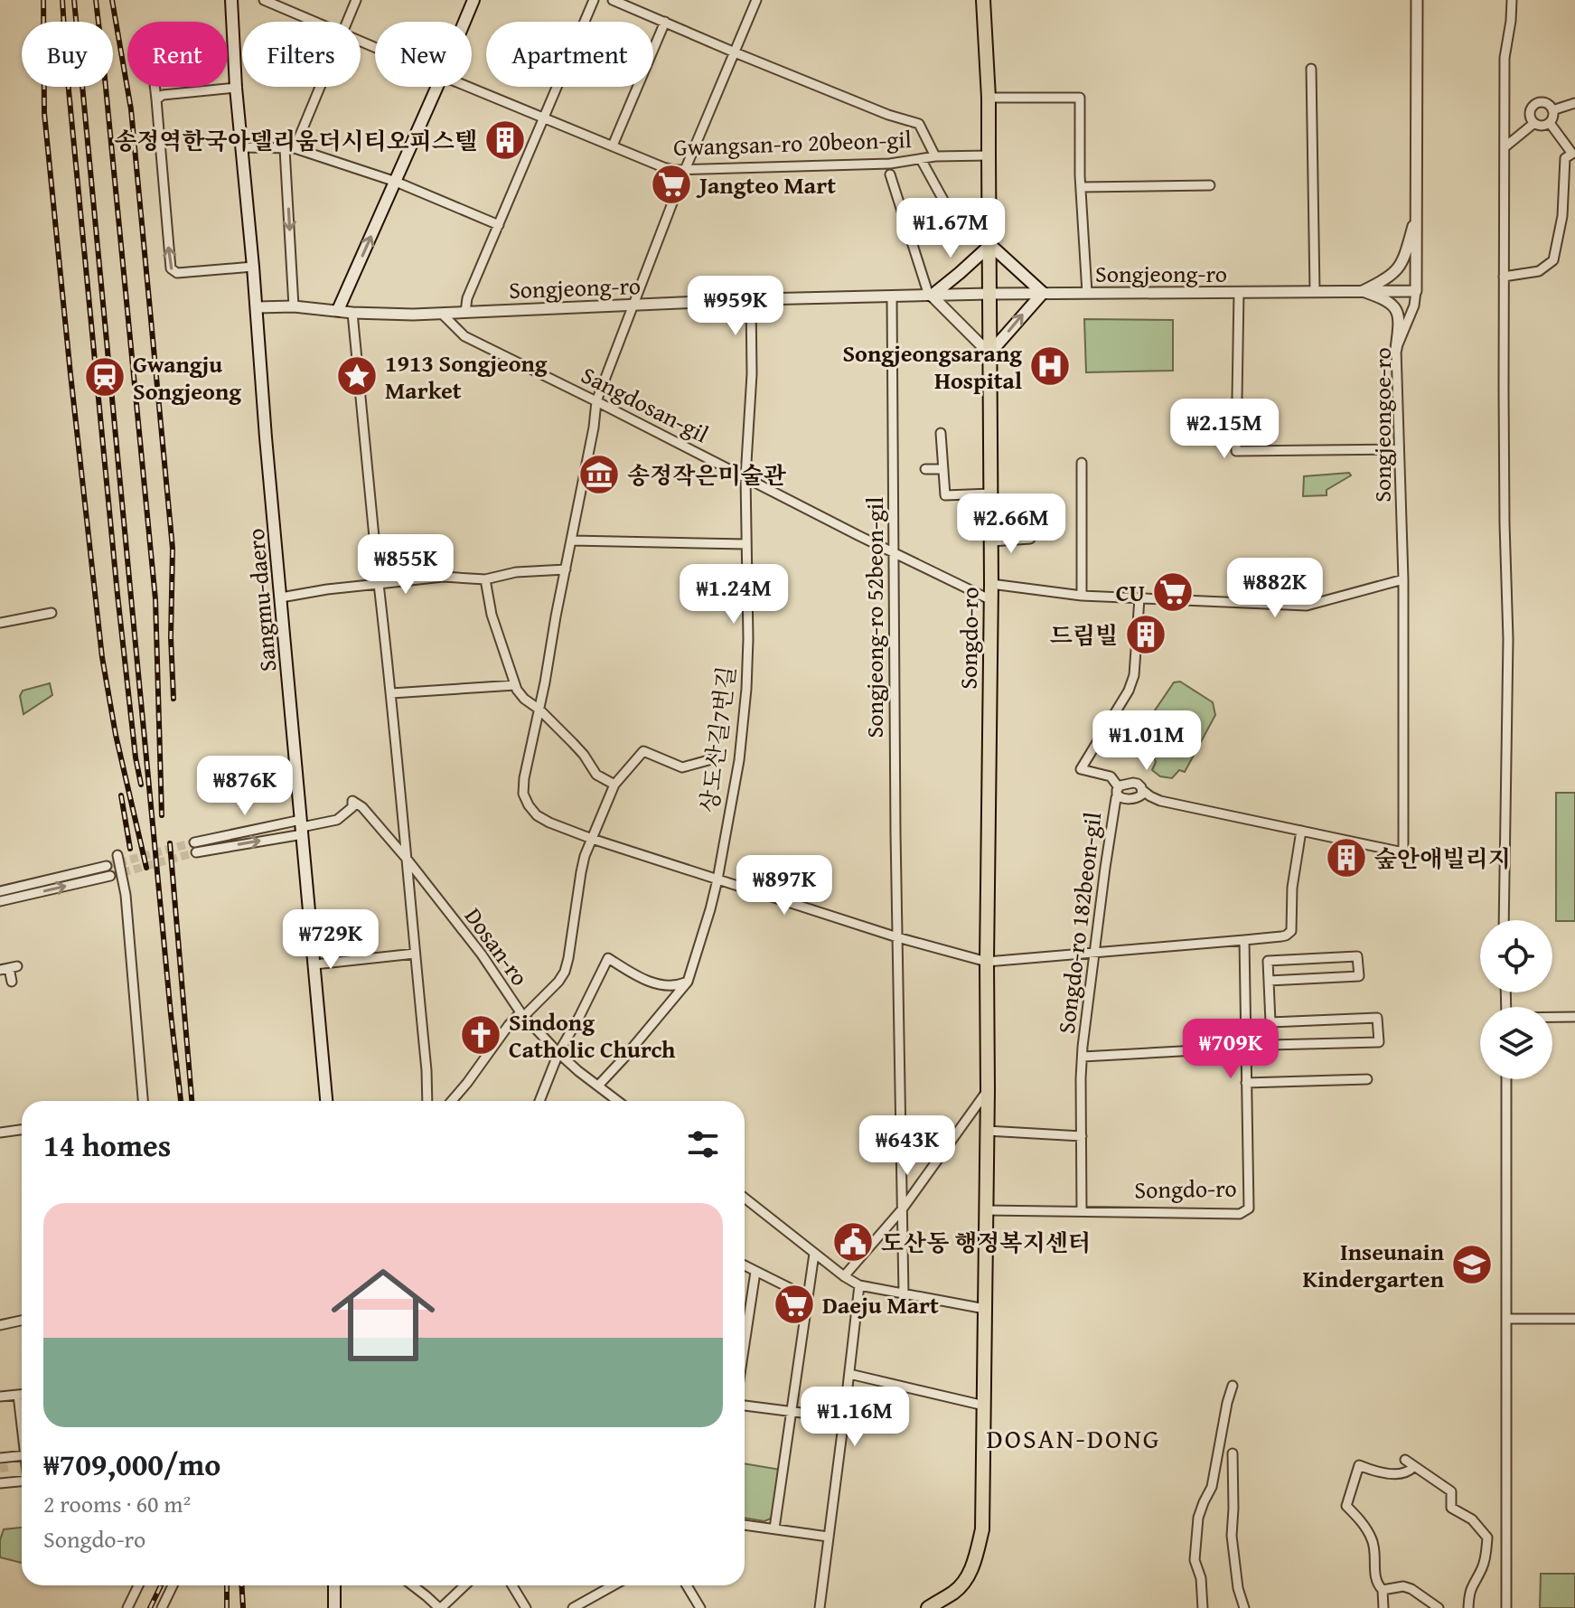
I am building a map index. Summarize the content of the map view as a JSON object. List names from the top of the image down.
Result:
{
  "streets": {
    "main road": ["Sangmu-daero", "Songdo-ro"],
    "street": [
      "Gwangsan-ro 20beon-gil",
      "Songjeong-ro",
      "Sangdosan-gil",
      "Songjeongoe-ro",
      "Songjeong-ro 52beon-gil",
      "상도산길7번길",
      "Songdo-ro 182beon-gil",
      "Dosan-ro"
    ]
  },
  "crossings": [
    ["Gwangsan-ro 20beon-gil", "Songdo-ro"],
    ["Songjeong-ro", "Sangdosan-gil"],
    ["Songjeong-ro", "Songjeongoe-ro"],
    ["Songjeong-ro", "Sangmu-daero"],
    ["Songjeong-ro", "Songjeong-ro 52beon-gil"],
    ["Songjeong-ro", "Songdo-ro"],
    ["Songjeong-ro", "상도산길7번길"],
    ["Sangdosan-gil", "Songjeong-ro 52beon-gil"],
    ["Sangdosan-gil", "Songdo-ro"],
    ["Sangdosan-gil", "상도산길7번길"],
    ["Sangmu-daero", "Dosan-ro"],
    ["Songdo-ro", "Songdo-ro 182beon-gil"]
  ],
  "districts": ["DOSAN-DONG"],
  "places": {
    "building": ["송정역한국아델리움더시티오피스텔", "드림빌", "숲안애빌리지"],
    "supermarket": ["Jangteo Mart", "CU", "Daeju Mart"],
    "hospital": ["Songjeongsarang Hospital"],
    "place": ["1913 Songjeong Market"],
    "station": ["Gwangju Songjeong"],
    "museum": ["송정작은미술관"],
    "church": ["Sindong Catholic Church"],
    "public building": ["도산동 행정복지센터"],
    "school or university": ["Inseunain Kindergarten"]
  },
  "page": {
    "chip": [
      "Buy",
      "Rent",
      "Filters",
      "New",
      "Apartment"
    ],
    "price": [
      "₩1.67M",
      "₩959K",
      "₩2.15M",
      "₩2.66M",
      "₩855K",
      "₩882K",
      "₩1.24M",
      "₩1.01M",
      "₩876K",
      "₩897K",
      "₩729K",
      "₩709K",
      "₩643K",
      "₩1.16M"
    ],
    "heading": "14 homes",
    "list": [
      {
        "name": "₩709,000/mo",
        "note": "2 rooms · 60 m² · Songdo-ro"
      }
    ]
  }
}
